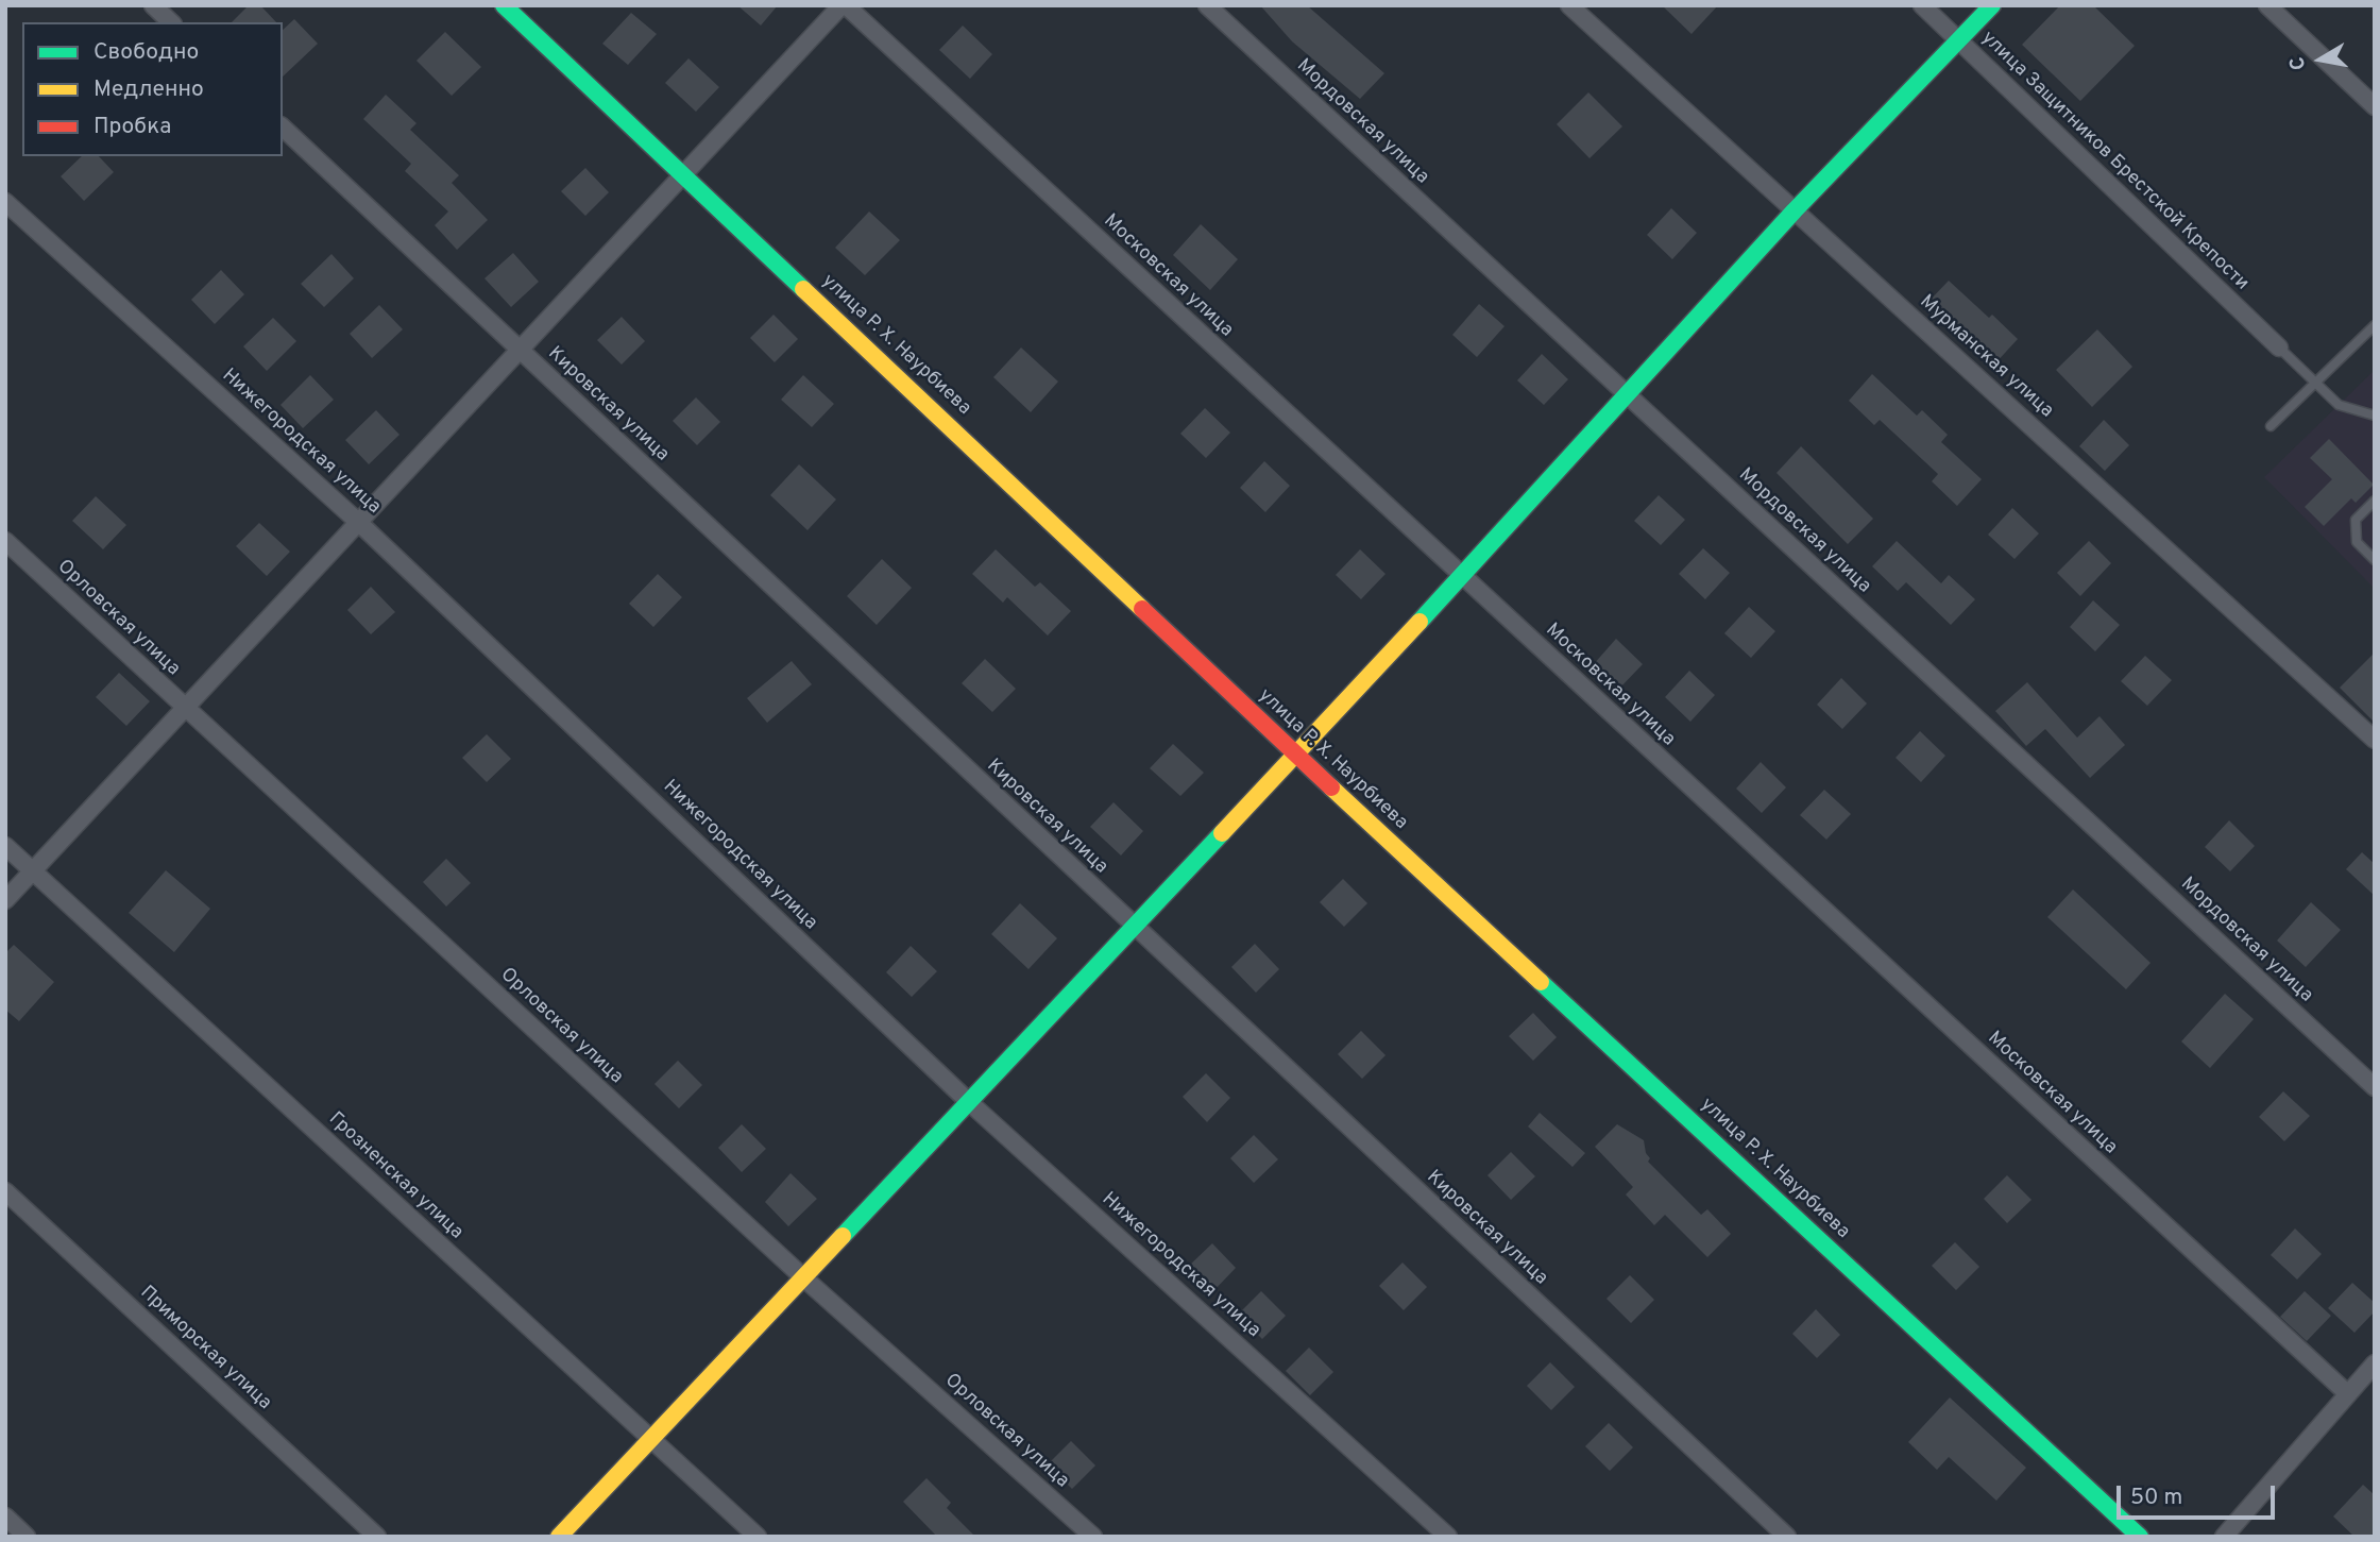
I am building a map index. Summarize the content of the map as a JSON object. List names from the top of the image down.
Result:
{
  "streets": {
    "street": [
      "Мордовская улица",
      "улица Защитников Брестской Крепости",
      "Московская улица",
      "улица Р. Х. Наурбиева",
      "Мурманская улица",
      "Кировская улица",
      "Нижегородская улица",
      "Орловская улица",
      "Грозненская улица",
      "Приморская улица"
    ]
  },
  "legend": ["Свободно", "Медленно", "Пробка"],
  "scale_bar": "50 m",
  "north": "left"
}
